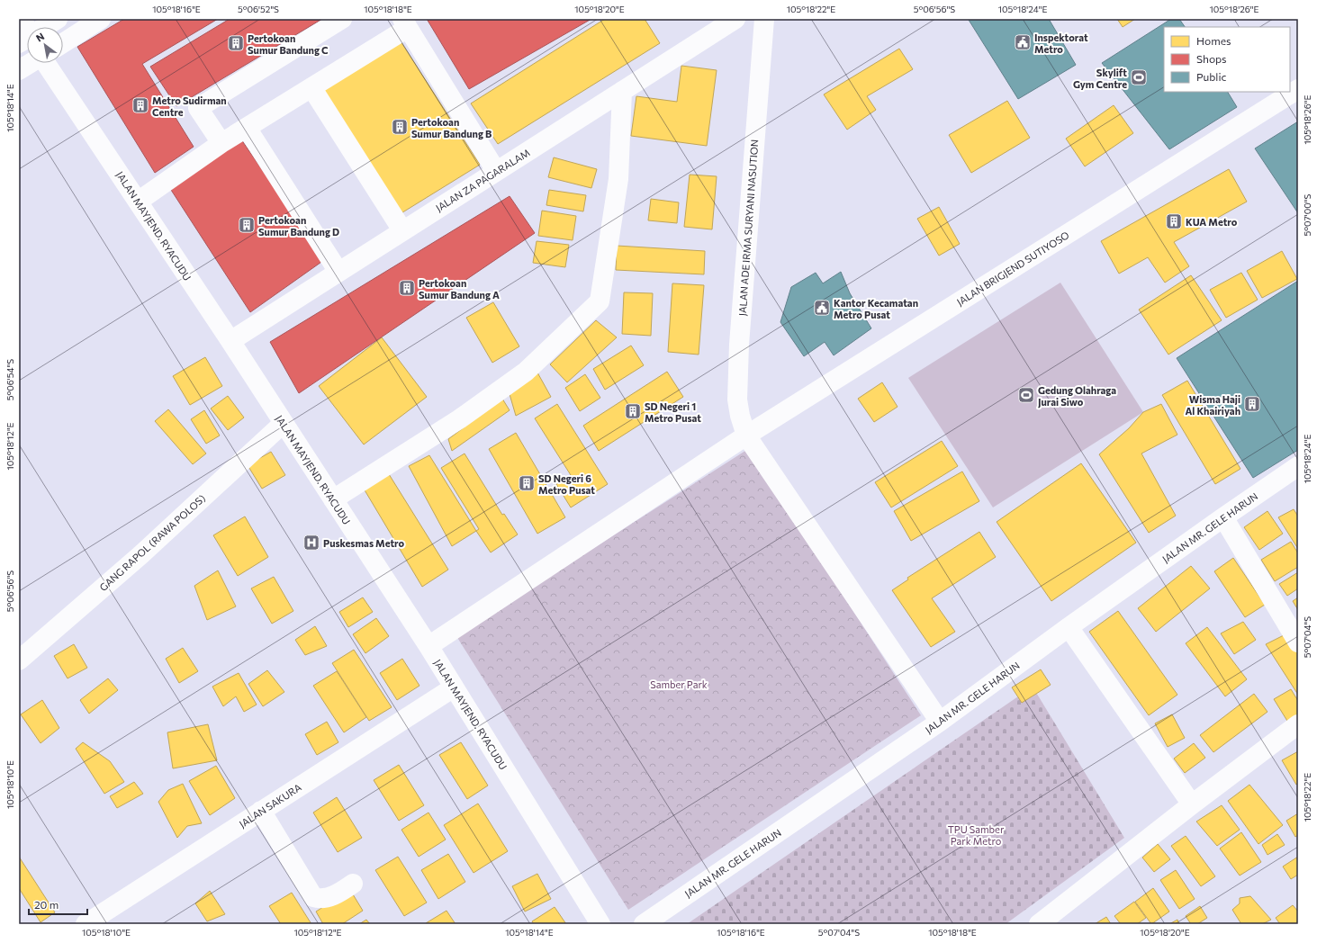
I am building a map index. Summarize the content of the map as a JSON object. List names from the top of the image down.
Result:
{
  "streets": {
    "main road": [
      "JALAN ZA PAGARALAM",
      "JALAN MAYJEND. RYACUDU",
      "JALAN ADE IRMA SURYANI NASUTION",
      "JALAN BRIGJEND SUTIYOSO",
      "JALAN MR. GELE HARUN",
      "GANG RAPOL (RAWA POLOS)",
      "JALAN SAKURA"
    ]
  },
  "crossings": [
    ["JALAN ZA PAGARALAM", "JALAN MAYJEND. RYACUDU"],
    ["JALAN MAYJEND. RYACUDU", "JALAN BRIGJEND SUTIYOSO"],
    ["JALAN MAYJEND. RYACUDU", "GANG RAPOL (RAWA POLOS)"],
    ["JALAN MAYJEND. RYACUDU", "JALAN SAKURA"],
    ["JALAN ADE IRMA SURYANI NASUTION", "JALAN BRIGJEND SUTIYOSO"],
    ["JALAN ADE IRMA SURYANI NASUTION", "JALAN MR. GELE HARUN"]
  ],
  "parks": ["Samber Park", "TPU Samber Park Metro"],
  "places": {
    "public building": ["Inspektorat Metro", "Kantor Kecamatan Metro Pusat"],
    "building": [
      "Pertokoan Sumur Bandung C",
      "Metro Sudirman Centre",
      "Pertokoan Sumur Bandung B",
      "KUA Metro",
      "Pertokoan Sumur Bandung D",
      "Pertokoan Sumur Bandung A",
      "Wisma Haji Al Khairiyah",
      "SD Negeri 1 Metro Pusat",
      "SD Negeri 6 Metro Pusat"
    ],
    "sports": ["Skylift Gym Centre", "Gedung Olahraga Jurai Siwo"],
    "hospital": ["Puskesmas Metro"]
  },
  "legend": ["Homes", "Shops", "Public"],
  "scale_bar": "20 m",
  "north": "top left",
  "coordinates": [
    "105°18'16\"E",
    "5°06'52\"S",
    "105°18'18\"E",
    "105°18'20\"E",
    "105°18'22\"E",
    "5°06'56\"S",
    "105°18'24\"E",
    "105°18'26\"E",
    "105°18'14\"E",
    "5°07'00\"S",
    "5°06'54\"S",
    "105°18'12\"E",
    "5°07'04\"S",
    "105°18'10\"E"
  ]
}
